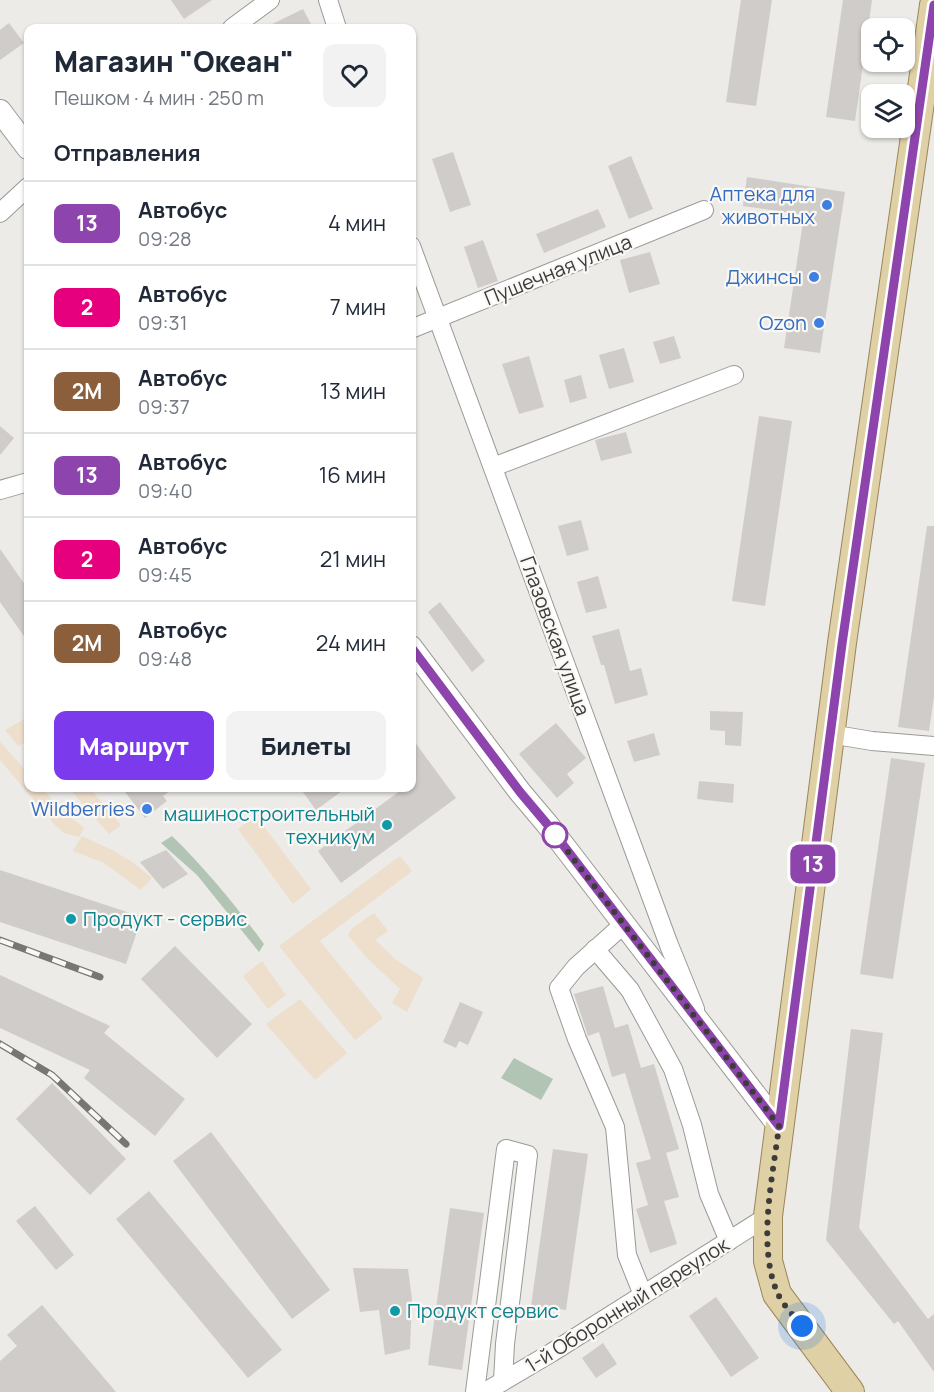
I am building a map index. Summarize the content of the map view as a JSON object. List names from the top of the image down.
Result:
{
  "streets": {
    "street": ["Пушечная улица", "Глазовская улица", "1-й Оборонный переулок"]
  },
  "crossings": [
    ["Пушечная улица", "Глазовская улица"]
  ],
  "places": [
    "Аптека для животных",
    "Джинсы",
    "Ozon",
    "Wildberries",
    "машиностроительный техникум",
    "Продукт - сервис",
    "Продукт сервис"
  ],
  "lines": ["bus line 13"],
  "page": {
    "on_map": "13",
    "heading": [
      ["Магазин \"Океан\"", "Пешком · 4 мин · 250 m"],
      "Отправления"
    ],
    "list": [
      {
        "mark": "13",
        "name": "Автобус",
        "note": "09:28",
        "value": "4 мин"
      },
      {
        "mark": "2",
        "name": "Автобус",
        "note": "09:31",
        "value": "7 мин"
      },
      {
        "mark": "2М",
        "name": "Автобус",
        "note": "09:37",
        "value": "13 мин"
      },
      {
        "mark": "13",
        "name": "Автобус",
        "note": "09:40",
        "value": "16 мин"
      },
      {
        "mark": "2",
        "name": "Автобус",
        "note": "09:45",
        "value": "21 мин"
      },
      {
        "mark": "2М",
        "name": "Автобус",
        "note": "09:48",
        "value": "24 мин"
      }
    ],
    "buttons": ["Маршрут", "Билеты"]
  }
}
